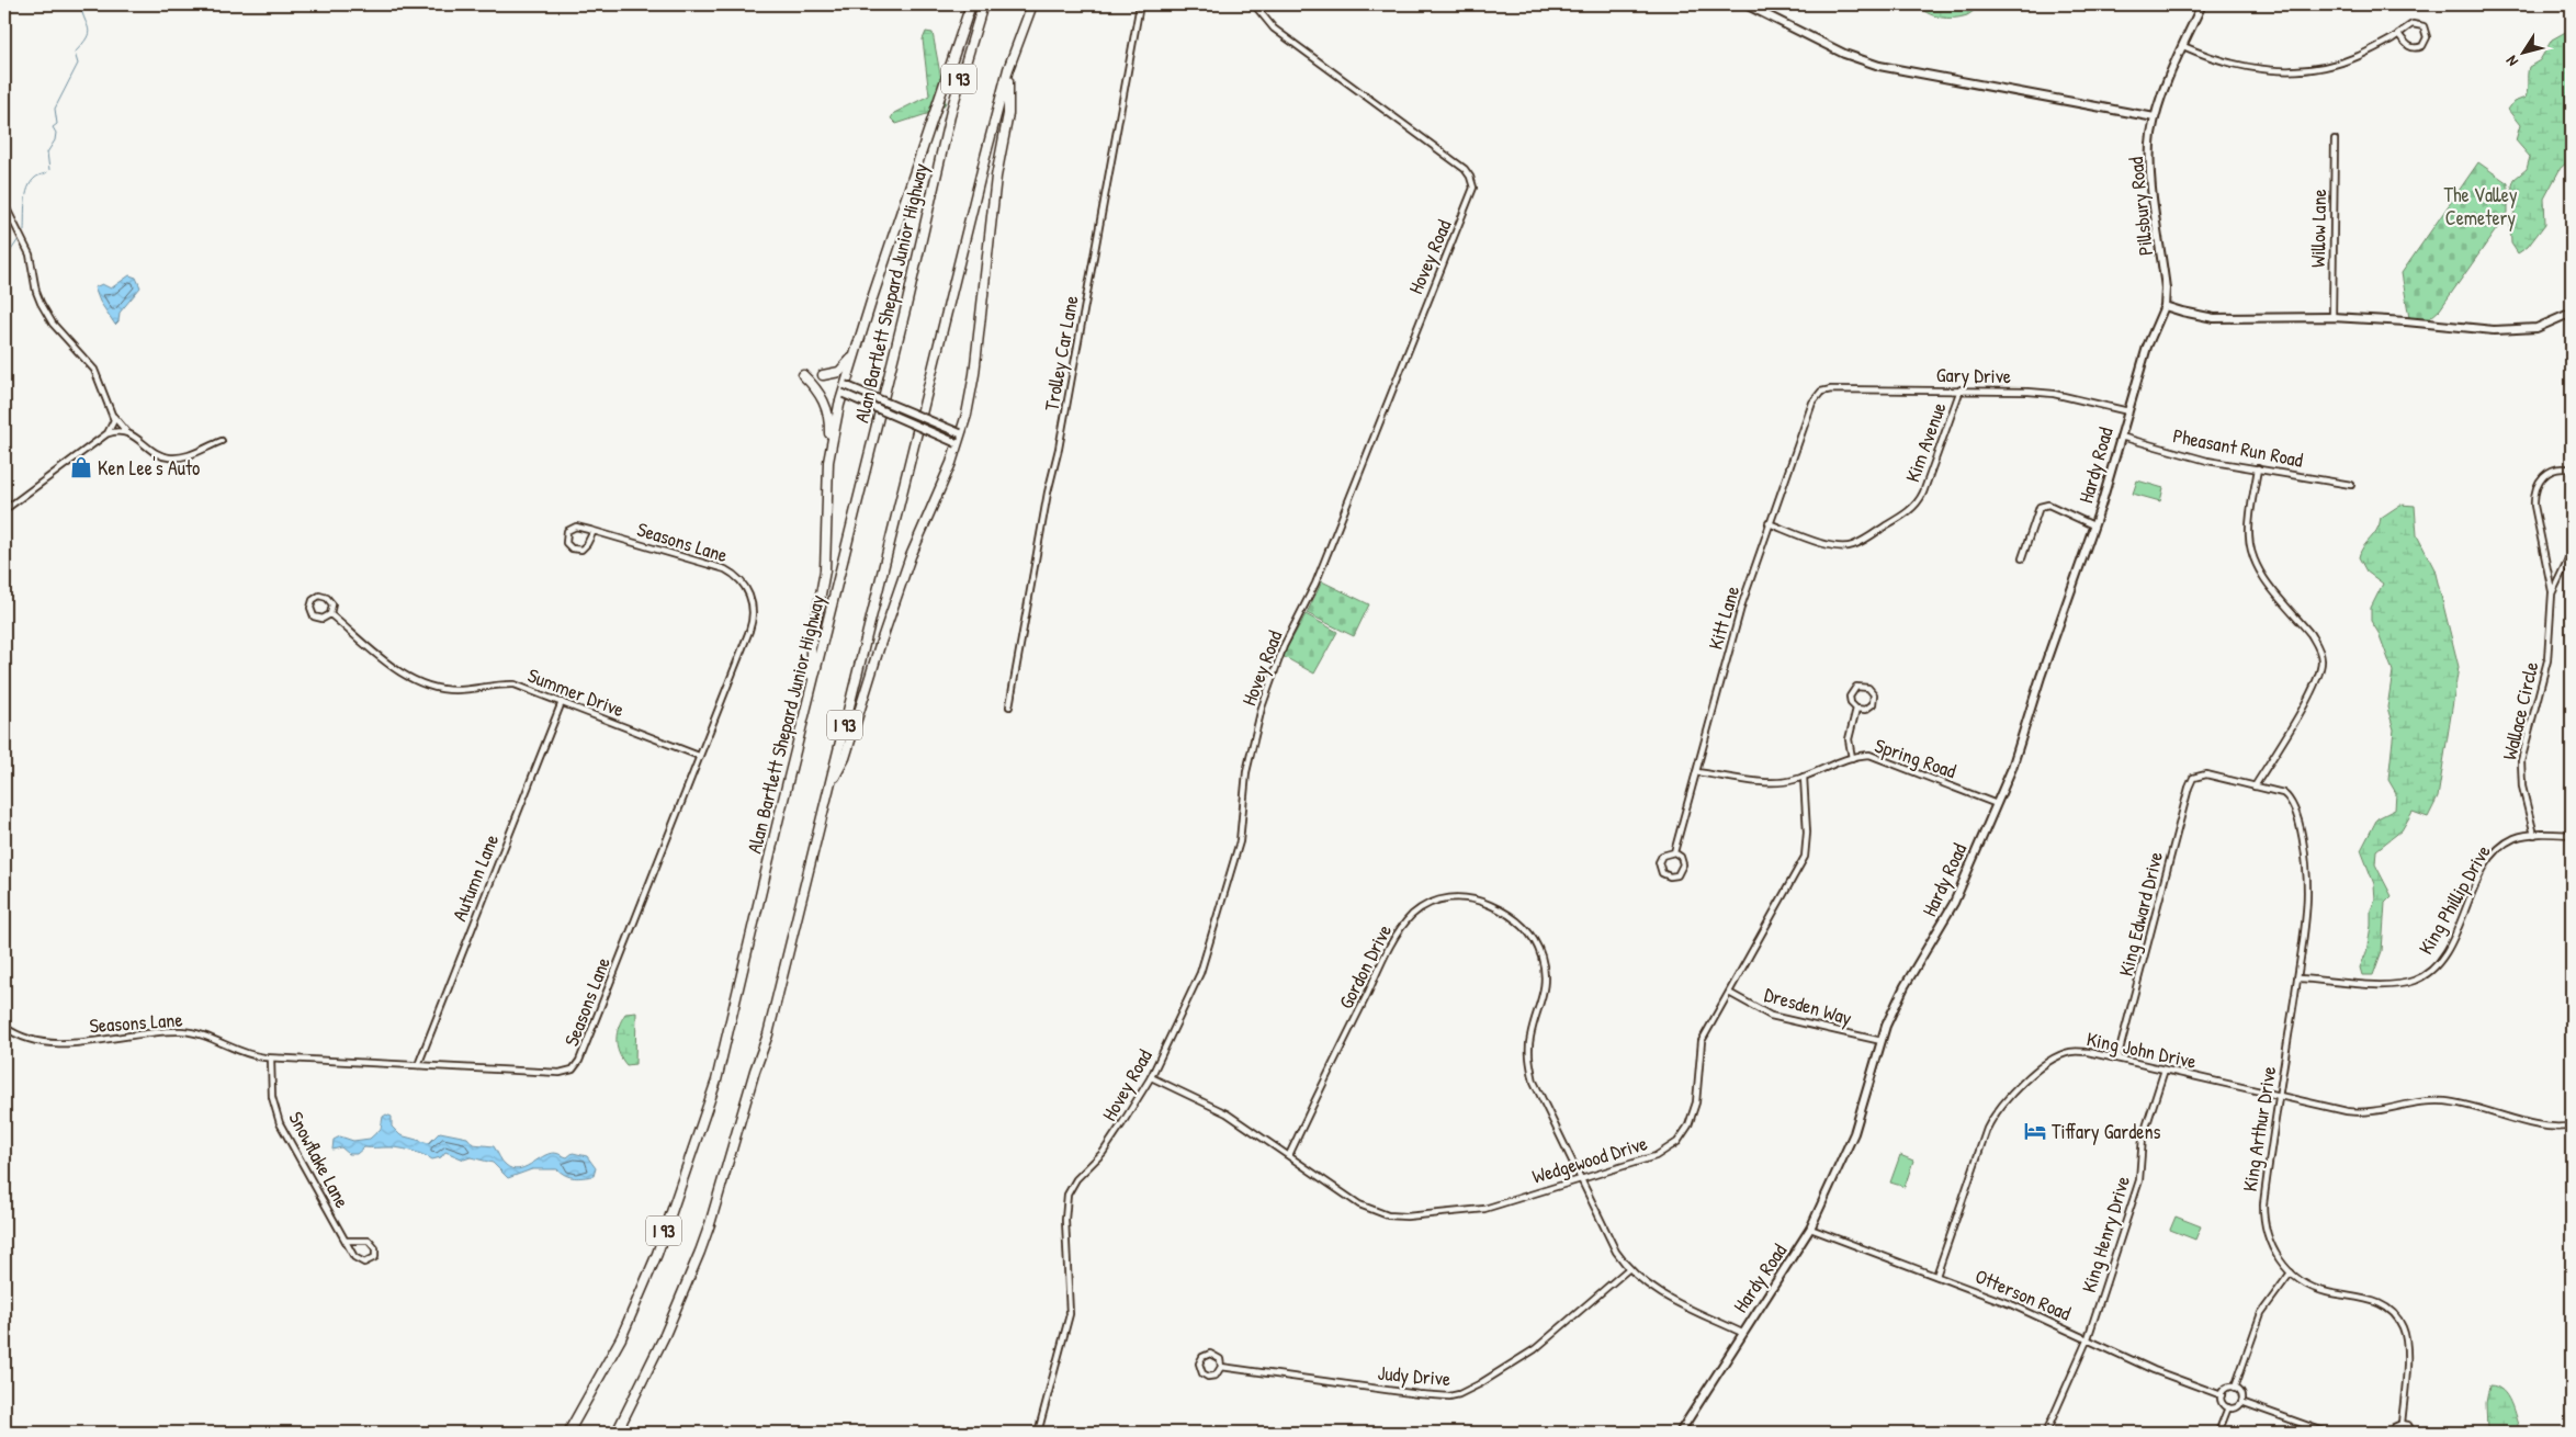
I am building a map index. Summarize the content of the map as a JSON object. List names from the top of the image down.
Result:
{
  "streets": {
    "highway": ["I 93", "Alan Bartlett Shepard Junior Highway"],
    "street": [
      "Pillsbury Road",
      "Willow Lane",
      "Hovey Road",
      "Trolley Car Lane",
      "Gary Drive",
      "Kim Avenue",
      "Pheasant Run Road",
      "Hardy Road",
      "Seasons Lane",
      "Kitt Lane",
      "Summer Drive",
      "Wallace Circle",
      "Spring Road",
      "Autumn Lane",
      "King Phillip Drive",
      "King Edward Drive",
      "Gordon Drive",
      "Dresden Way",
      "King John Drive",
      "King Arthur Drive",
      "Snowflake Lane",
      "Wedgewood Drive",
      "King Henry Drive",
      "Otterson Road",
      "Judy Drive"
    ]
  },
  "crossings": [
    ["Pillsbury Road", "Hardy Road"],
    ["Hovey Road", "Wedgewood Drive"],
    ["Gary Drive", "Kim Avenue"],
    ["Gary Drive", "Hardy Road"],
    ["Gary Drive", "Kitt Lane"],
    ["Kim Avenue", "Kitt Lane"],
    ["Pheasant Run Road", "Hardy Road"],
    ["Hardy Road", "Spring Road"],
    ["Hardy Road", "Gordon Drive"],
    ["Hardy Road", "Dresden Way"],
    ["Hardy Road", "Otterson Road"],
    ["Seasons Lane", "Summer Drive"],
    ["Seasons Lane", "Autumn Lane"],
    ["Seasons Lane", "Snowflake Lane"],
    ["Kitt Lane", "Spring Road"],
    ["Summer Drive", "Autumn Lane"],
    ["Wallace Circle", "King Phillip Drive"],
    ["Spring Road", "Wedgewood Drive"],
    ["King Phillip Drive", "King Arthur Drive"],
    ["King Edward Drive", "King John Drive"],
    ["King Edward Drive", "King Arthur Drive"],
    ["Gordon Drive", "Wedgewood Drive"],
    ["Gordon Drive", "Judy Drive"],
    ["Dresden Way", "Wedgewood Drive"],
    ["King John Drive", "King Arthur Drive"],
    ["King John Drive", "King Henry Drive"],
    ["King John Drive", "Otterson Road"],
    ["King Henry Drive", "Otterson Road"]
  ],
  "parks": ["The Valley Cemetery"],
  "places": {
    "shop": ["Ken Lee's Auto"],
    "hotel": ["Tiffary Gardens"]
  },
  "north": "bottom left"
}
